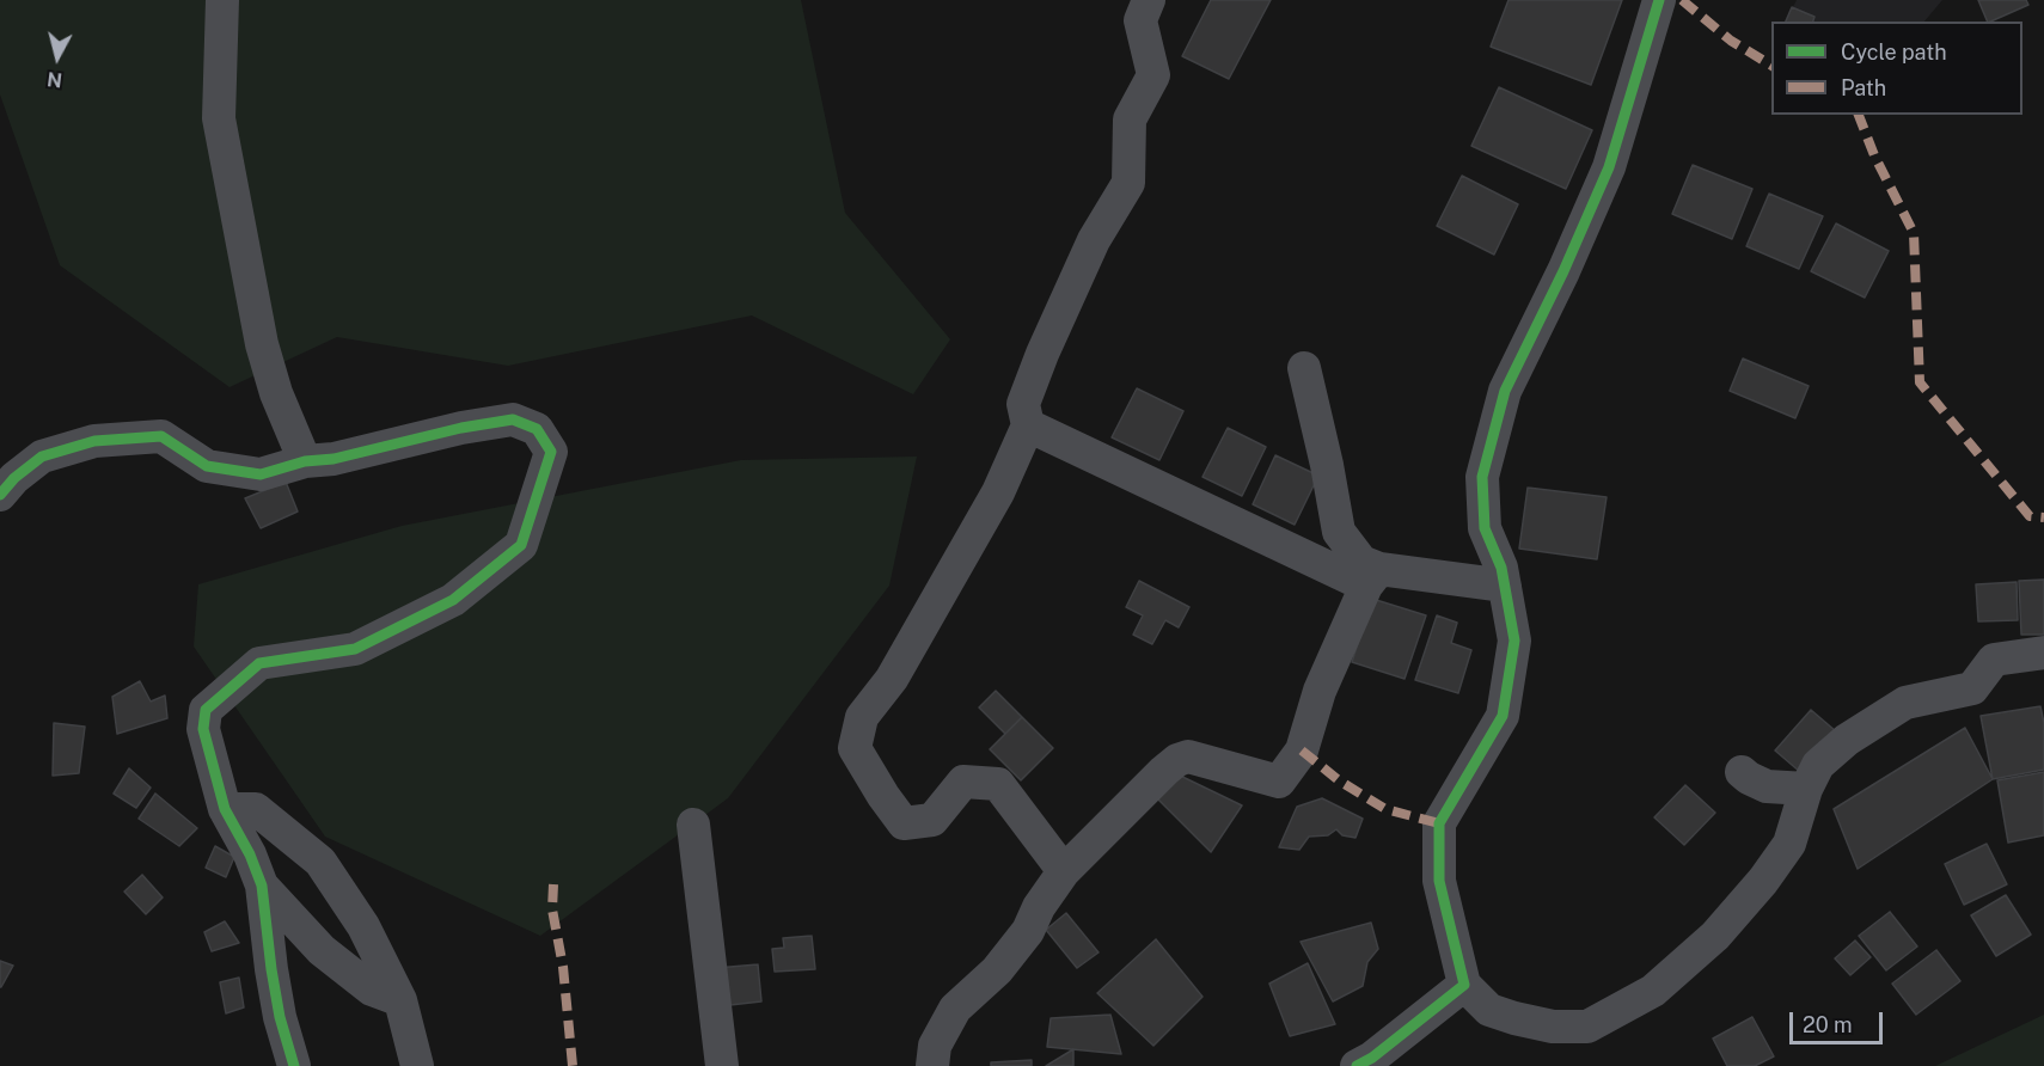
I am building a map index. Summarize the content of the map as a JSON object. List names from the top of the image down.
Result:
{
  "legend": ["Cycle path", "Path"],
  "scale_bar": "20 m",
  "north": "bottom"
}
